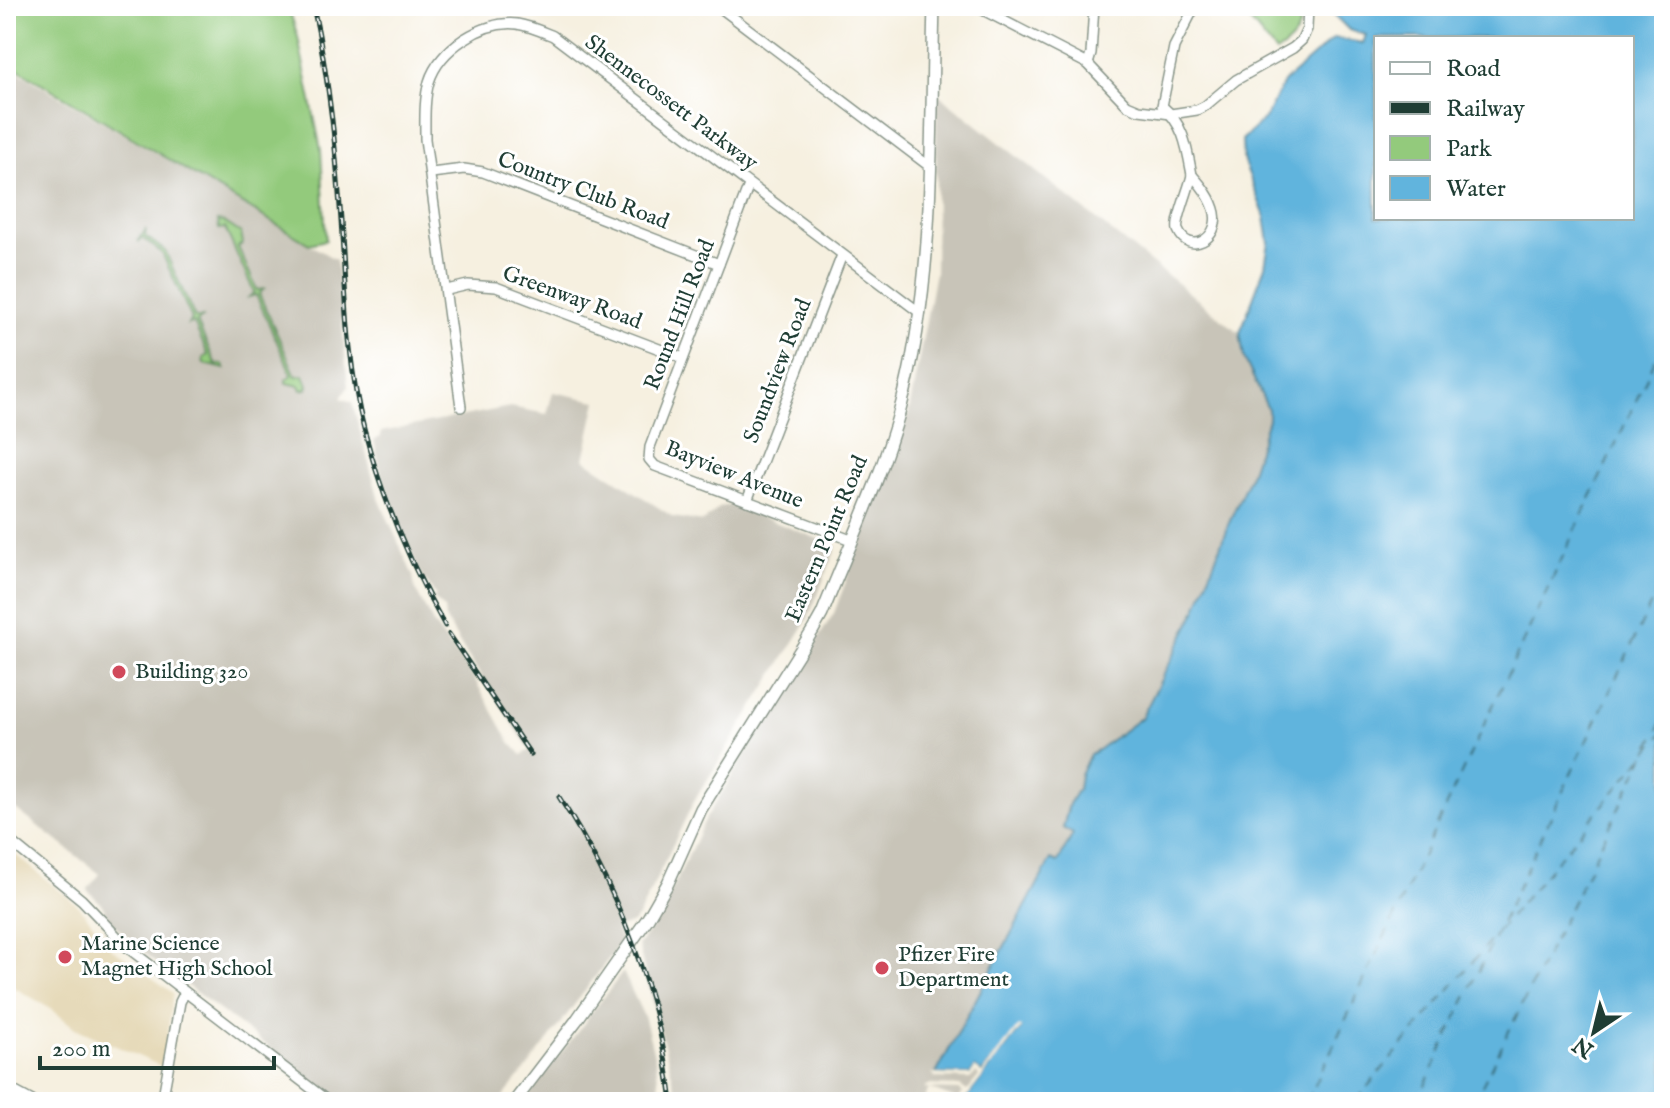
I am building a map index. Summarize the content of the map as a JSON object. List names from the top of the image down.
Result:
{
  "streets": {
    "main road": ["Eastern Point Road"],
    "street": [
      "Shennecossett Parkway",
      "Country Club Road",
      "Greenway Road",
      "Round Hill Road",
      "Soundview Road",
      "Bayview Avenue"
    ]
  },
  "crossings": [
    ["Shennecossett Parkway", "Country Club Road"],
    ["Shennecossett Parkway", "Greenway Road"],
    ["Shennecossett Parkway", "Round Hill Road"],
    ["Shennecossett Parkway", "Soundview Road"],
    ["Shennecossett Parkway", "Eastern Point Road"],
    ["Country Club Road", "Round Hill Road"],
    ["Greenway Road", "Round Hill Road"],
    ["Round Hill Road", "Bayview Avenue"],
    ["Soundview Road", "Bayview Avenue"],
    ["Bayview Avenue", "Eastern Point Road"]
  ],
  "places": ["Building 320", "Marine Science Magnet High School", "Pfizer Fire Department"],
  "legend": [
    "Road",
    "Railway",
    "Park",
    "Water"
  ],
  "scale_bar": "200 m",
  "north": "bottom left"
}
